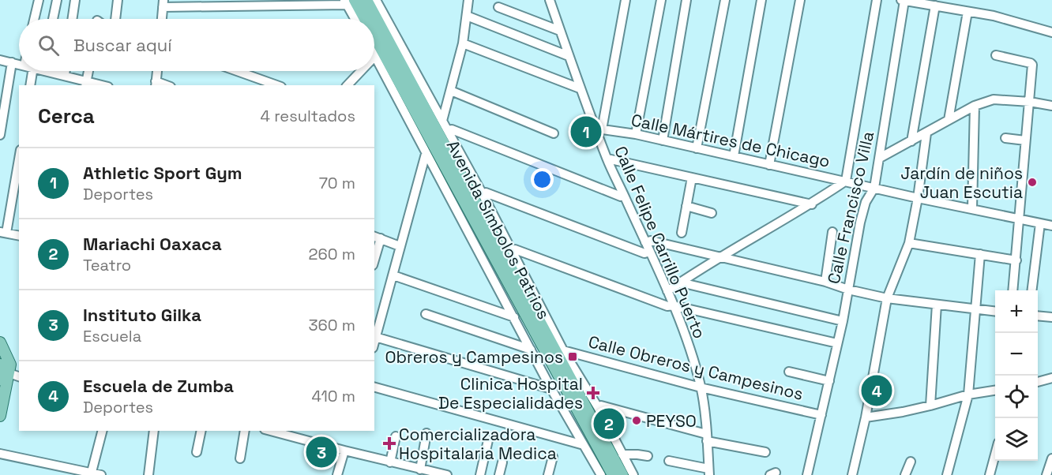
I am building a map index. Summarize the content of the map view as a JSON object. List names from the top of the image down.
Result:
{
  "streets": {
    "main road": ["Avenida Símbolos Patrios"],
    "street": [
      "Calle Mártires de Chicago",
      "Calle Francisco Villa",
      "Calle Felipe Carrillo Puerto",
      "Calle Obreros y Campesinos"
    ]
  },
  "crossings": [
    ["Calle Mártires de Chicago", "Calle Francisco Villa"],
    ["Calle Mártires de Chicago", "Calle Felipe Carrillo Puerto"],
    ["Calle Francisco Villa", "Calle Obreros y Campesinos"],
    ["Avenida Símbolos Patrios", "Calle Obreros y Campesinos"],
    ["Calle Felipe Carrillo Puerto", "Calle Obreros y Campesinos"]
  ],
  "places": {
    "other": ["Jardín de niños Juan Escutia", "PEYSO"],
    "transit": ["Obreros y Campesinos"],
    "health": ["Clinica Hospital De Especialidades", "Comercializadora Hospitalaria Medica"]
  },
  "page": {
    "search": "Buscar aquí",
    "heading": ["Cerca", "4 resultados"],
    "pins": [
      "1",
      "4",
      "2",
      "3"
    ],
    "list": [
      {
        "mark": "1",
        "name": "Athletic Sport Gym",
        "note": "Deportes",
        "value": "70 m"
      },
      {
        "mark": "2",
        "name": "Mariachi Oaxaca",
        "note": "Teatro",
        "value": "260 m"
      },
      {
        "mark": "3",
        "name": "Instituto Gilka",
        "note": "Escuela",
        "value": "360 m"
      },
      {
        "mark": "4",
        "name": "Escuela de Zumba",
        "note": "Deportes",
        "value": "410 m"
      }
    ],
    "map_buttons": ["+", "−"]
  }
}
